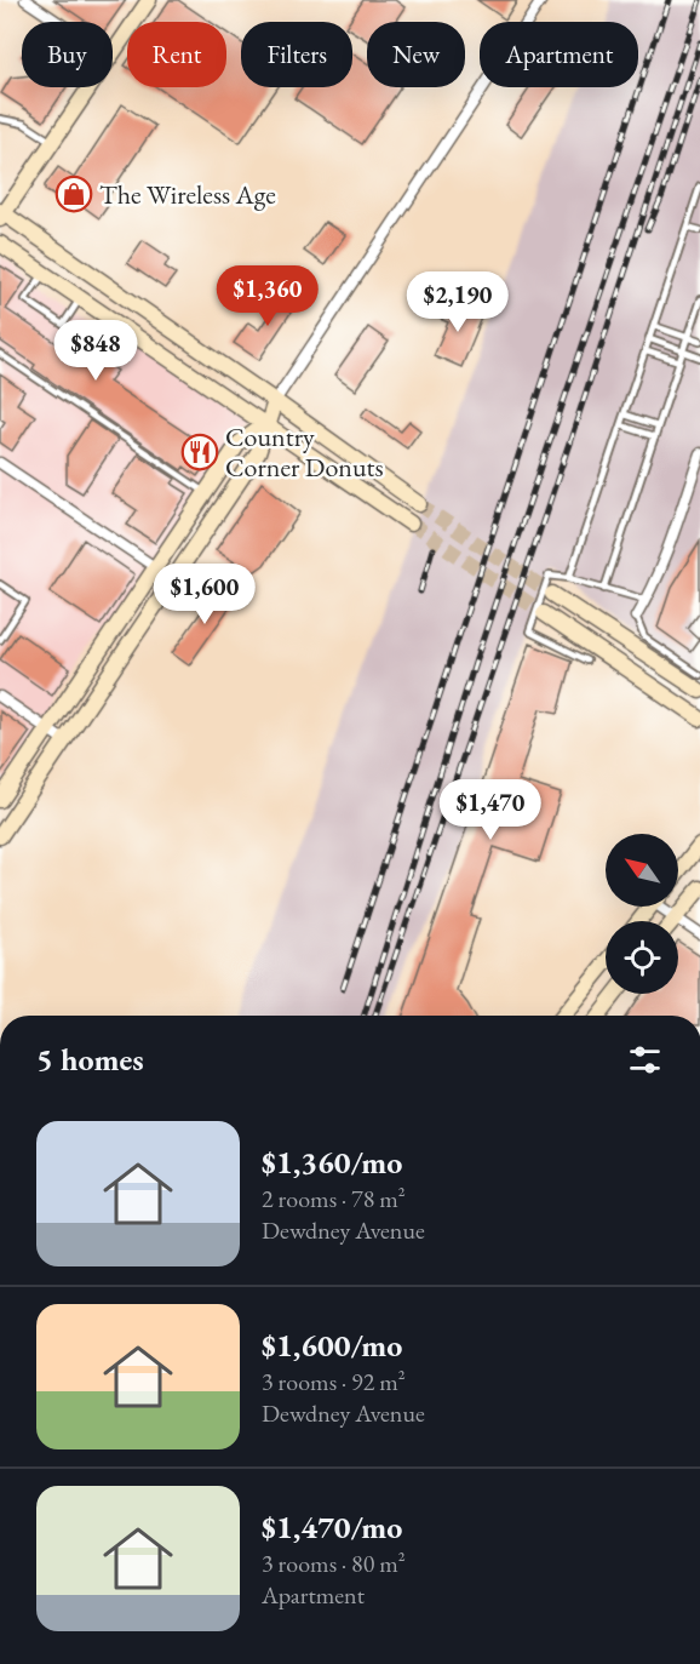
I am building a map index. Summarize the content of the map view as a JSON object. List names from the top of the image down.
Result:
{
  "places": {
    "shop": ["The Wireless Age"],
    "restaurant": ["Country Corner Donuts"]
  },
  "north": "top left",
  "page": {
    "chip": [
      "Buy",
      "Rent",
      "Filters",
      "New",
      "Apartment"
    ],
    "price": [
      "$1,360",
      "$2,190",
      "$848",
      "$1,600",
      "$1,470"
    ],
    "heading": "5 homes",
    "list": [
      {
        "name": "$1,360/mo",
        "note": "2 rooms · 78 m² · Dewdney Avenue"
      },
      {
        "name": "$1,600/mo",
        "note": "3 rooms · 92 m² · Dewdney Avenue"
      },
      {
        "name": "$1,470/mo",
        "note": "3 rooms · 80 m² · Apartment"
      }
    ]
  }
}
